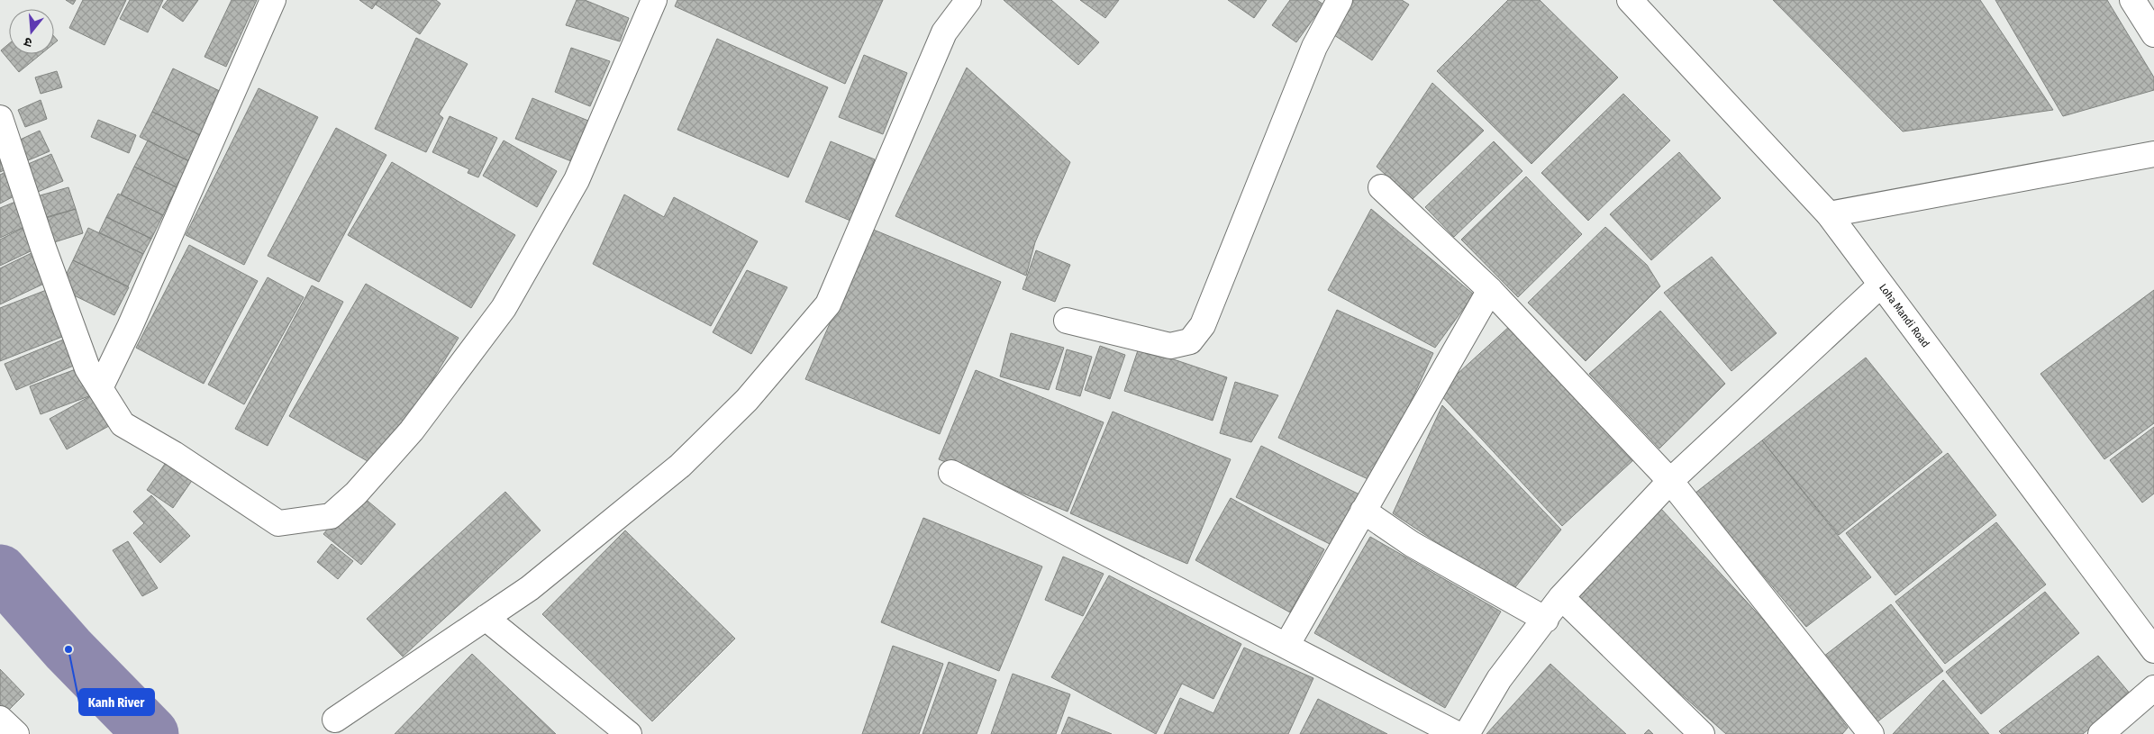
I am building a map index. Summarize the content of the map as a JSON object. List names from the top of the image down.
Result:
{
  "streets": {
    "street": ["Loha Mandi Road"]
  },
  "places": ["Kanh River"],
  "north": "bottom"
}
